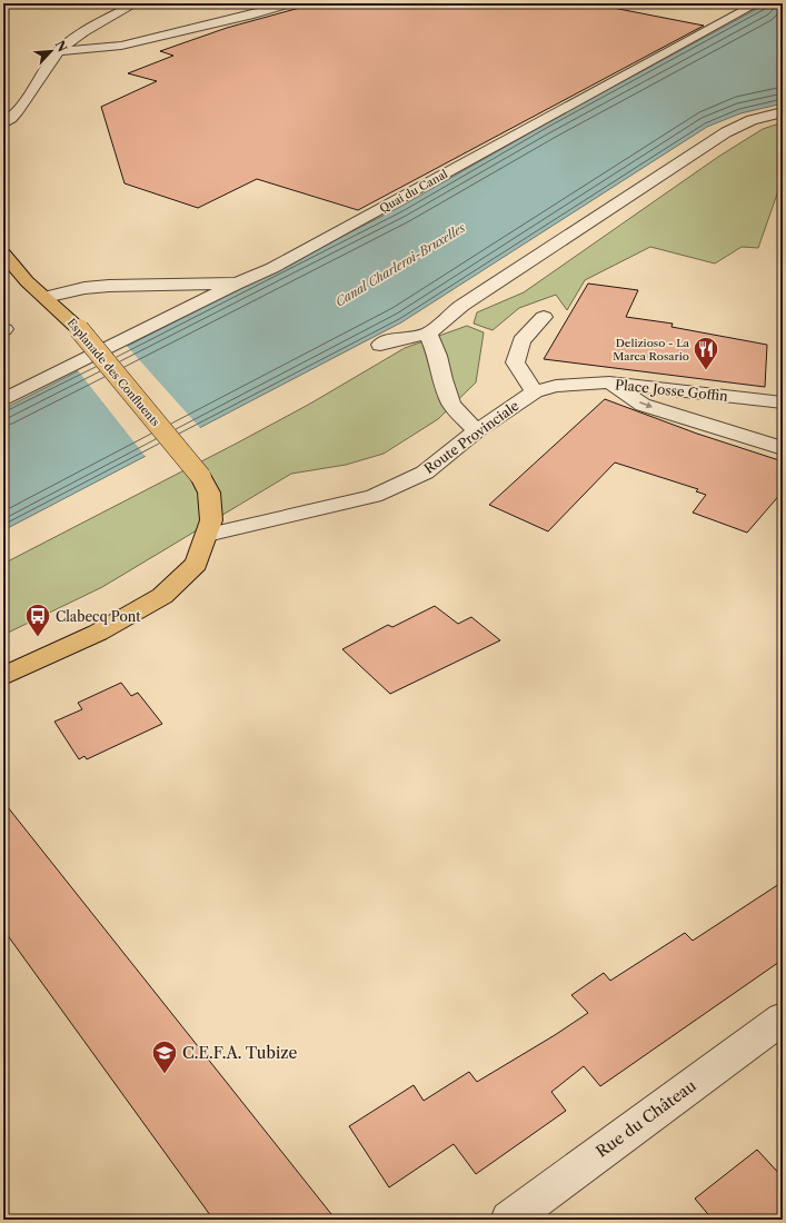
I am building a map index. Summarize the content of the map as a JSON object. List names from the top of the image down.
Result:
{
  "streets": {
    "main road": ["Esplanade des Confluents"],
    "street": [
      "Quai du Canal",
      "Place Josse Goffin",
      "Route Provinciale",
      "Rue du Château"
    ]
  },
  "crossings": [
    ["Quai du Canal", "Esplanade des Confluents"],
    ["Esplanade des Confluents", "Route Provinciale"],
    ["Place Josse Goffin", "Route Provinciale"]
  ],
  "water": ["Canal Charleroi-Bruxelles"],
  "places": {
    "restaurant": ["Delizioso - La Marca Rosario"],
    "bus stop": ["Clabecq Pont"],
    "school or university": ["C.E.F.A. Tubize"]
  },
  "north": "top right"
}
